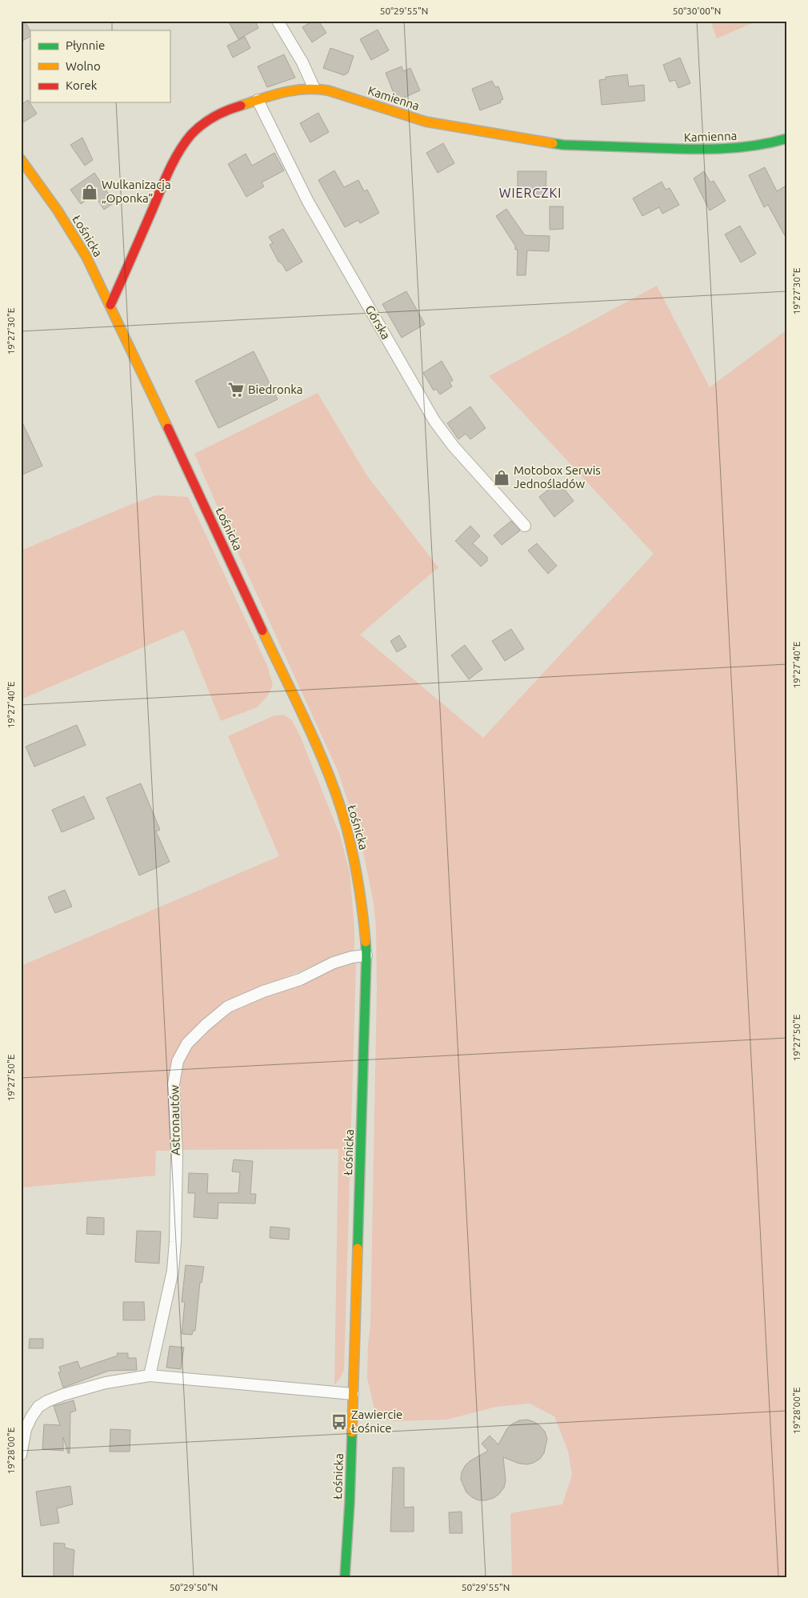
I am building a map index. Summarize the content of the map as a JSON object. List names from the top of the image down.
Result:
{
  "streets": {
    "street": [
      "Kamienna",
      "Łośnicka",
      "Górska",
      "Astronautów"
    ]
  },
  "crossings": [
    ["Kamienna", "Łośnicka"],
    ["Kamienna", "Górska"],
    ["Łośnicka", "Astronautów"]
  ],
  "districts": ["WIERCZKI"],
  "places": {
    "shop": ["Wulkanizacja „Oponka”", "Motobox Serwis Jednośladów"],
    "supermarket": ["Biedronka"],
    "bus stop": ["Zawiercie Łośnice"]
  },
  "legend": ["Płynnie", "Wolno", "Korek"],
  "coordinates": [
    "50°29'55\"N",
    "50°30'00\"N",
    "19°27'30\"E",
    "19°27'40\"E",
    "19°27'50\"E",
    "19°28'00\"E",
    "50°29'50\"N"
  ]
}
